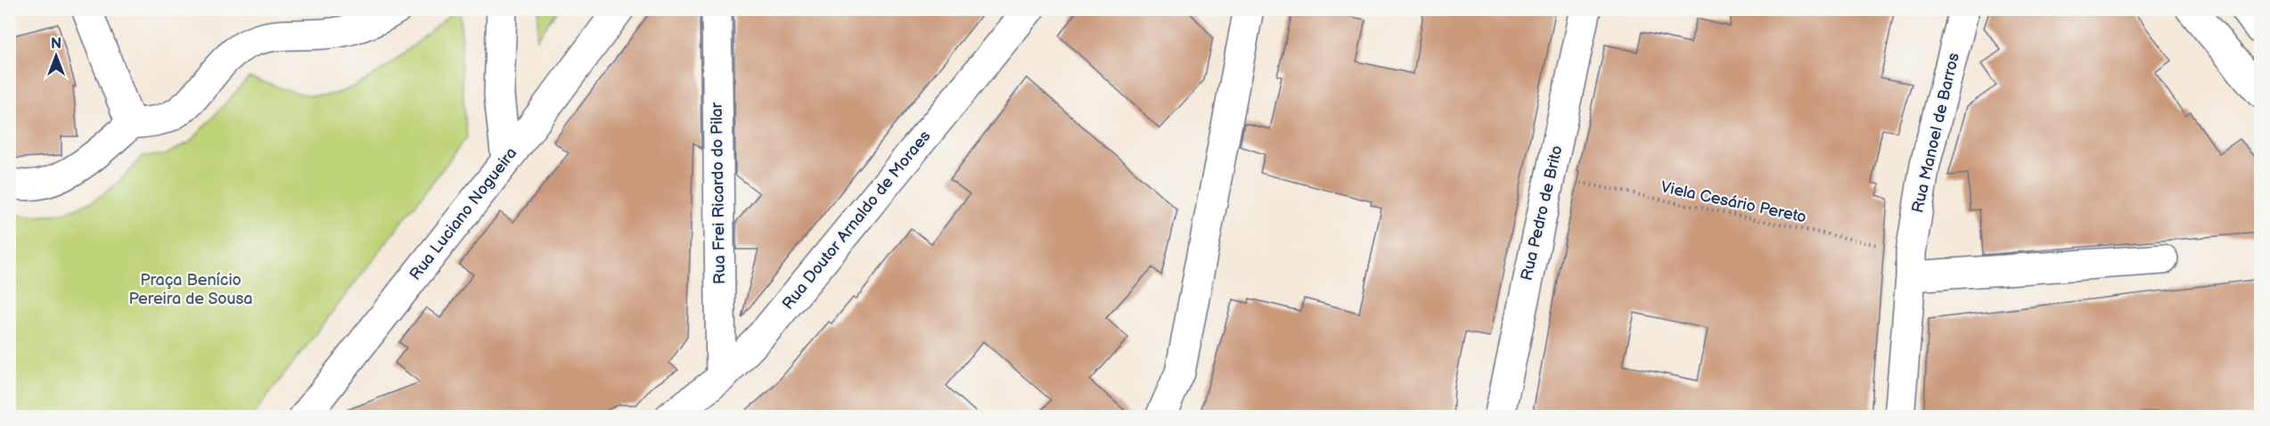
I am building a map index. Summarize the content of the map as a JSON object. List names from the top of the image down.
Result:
{
  "streets": {
    "street": [
      "Rua Manoel de Barros",
      "Rua Frei Ricardo do Pilar",
      "Rua Pedro de Brito",
      "Rua Luciano Nogueira",
      "Rua Doutor Arnaldo de Moraes"
    ],
    "path": ["Viela Cesário Pereto"]
  },
  "crossings": [
    ["Rua Manoel de Barros", "Viela Cesário Pereto"],
    ["Rua Frei Ricardo do Pilar", "Rua Doutor Arnaldo de Moraes"],
    ["Viela Cesário Pereto", "Rua Pedro de Brito"]
  ],
  "parks": ["Praça Benício Pereira de Sousa"],
  "north": "top"
}
